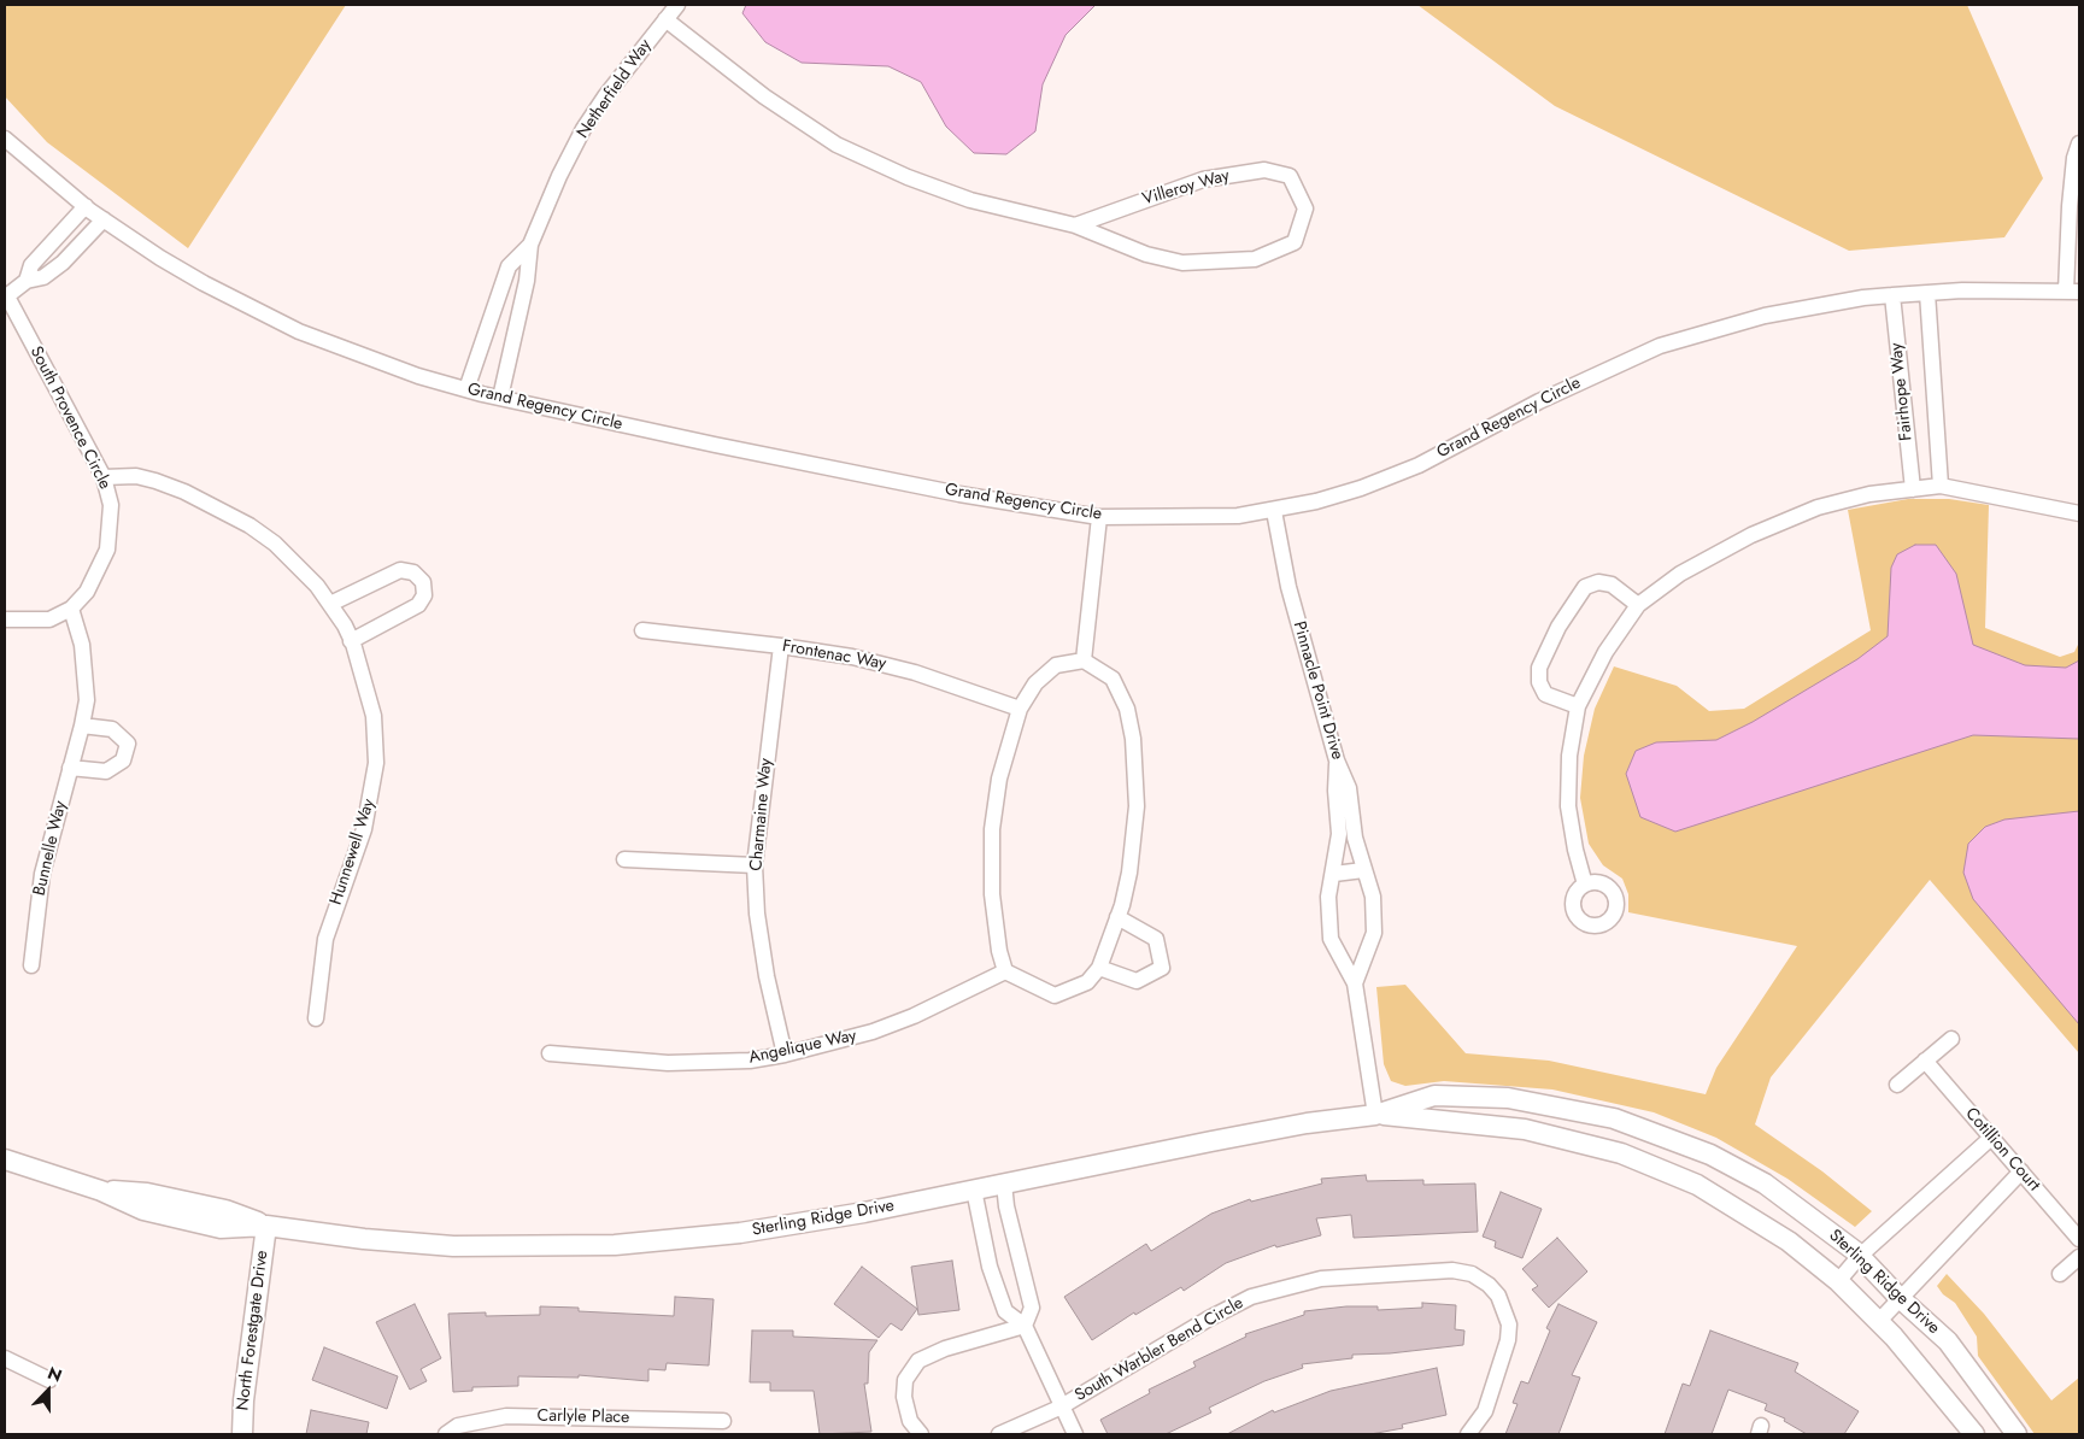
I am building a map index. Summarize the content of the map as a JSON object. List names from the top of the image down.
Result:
{
  "streets": {
    "street": [
      "Netherfield Way",
      "Villeroy Way",
      "Fairhope Way",
      "Grand Regency Circle",
      "South Provence Circle",
      "Frontenac Way",
      "Pinnacle Point Drive",
      "Charmaine Way",
      "Bunnelle Way",
      "Hunnewell Way",
      "Angelique Way",
      "Cotillion Court",
      "Sterling Ridge Drive",
      "North Forestgate Drive",
      "South Warbler Bend Circle",
      "Carlyle Place"
    ]
  },
  "crossings": [
    ["Netherfield Way", "Villeroy Way"],
    ["Netherfield Way", "Grand Regency Circle"],
    ["Fairhope Way", "Grand Regency Circle"],
    ["Grand Regency Circle", "Pinnacle Point Drive"],
    ["South Provence Circle", "Bunnelle Way"],
    ["South Provence Circle", "Hunnewell Way"],
    ["Frontenac Way", "Charmaine Way"],
    ["Pinnacle Point Drive", "Sterling Ridge Drive"],
    ["Charmaine Way", "Angelique Way"],
    ["Sterling Ridge Drive", "North Forestgate Drive"]
  ],
  "north": "top"
}
